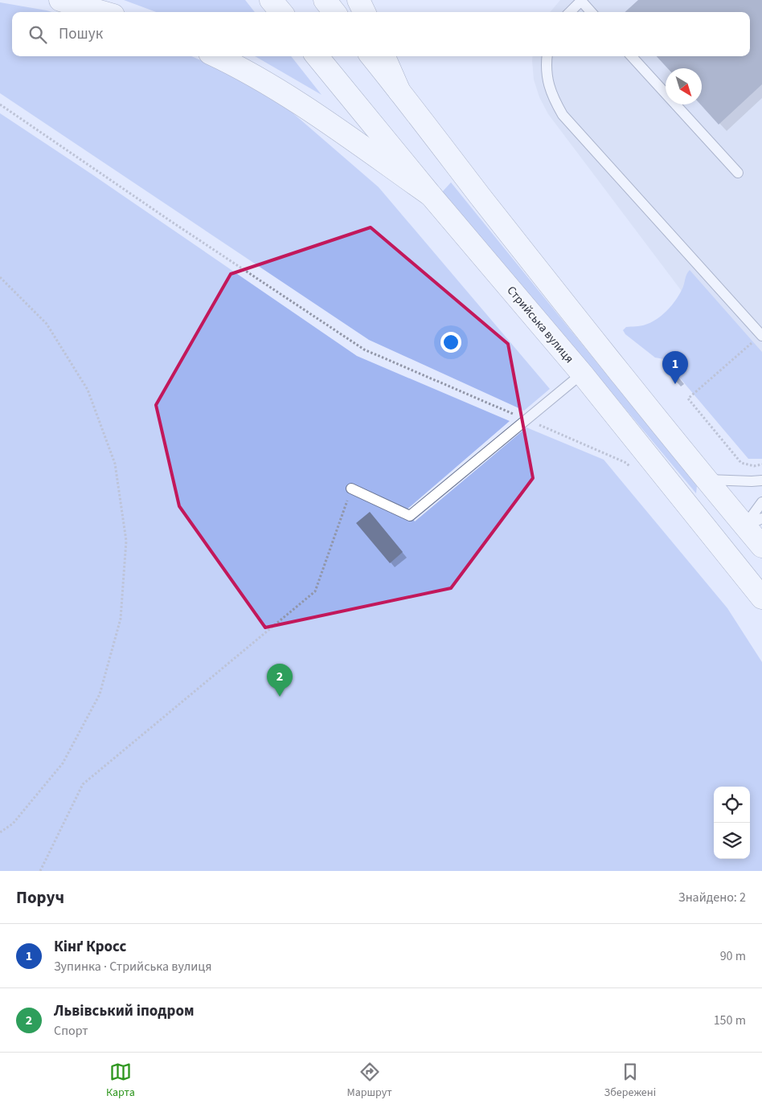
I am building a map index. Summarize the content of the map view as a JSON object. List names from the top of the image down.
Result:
{
  "streets": {
    "main road": ["Стрийська вулиця"]
  },
  "north": "bottom right",
  "page": {
    "search": "Пошук",
    "pins": ["1", "2"],
    "heading": ["Поруч", "Знайдено: 2"],
    "list": [
      {
        "mark": "1",
        "name": "Кінґ Кросс",
        "note": "Зупинка · Стрийська вулиця",
        "value": "90 m"
      },
      {
        "mark": "2",
        "name": "Львівський іподром",
        "note": "Спорт",
        "value": "150 m"
      }
    ],
    "nav": ["Карта", "Маршрут", "Збережені"]
  }
}
